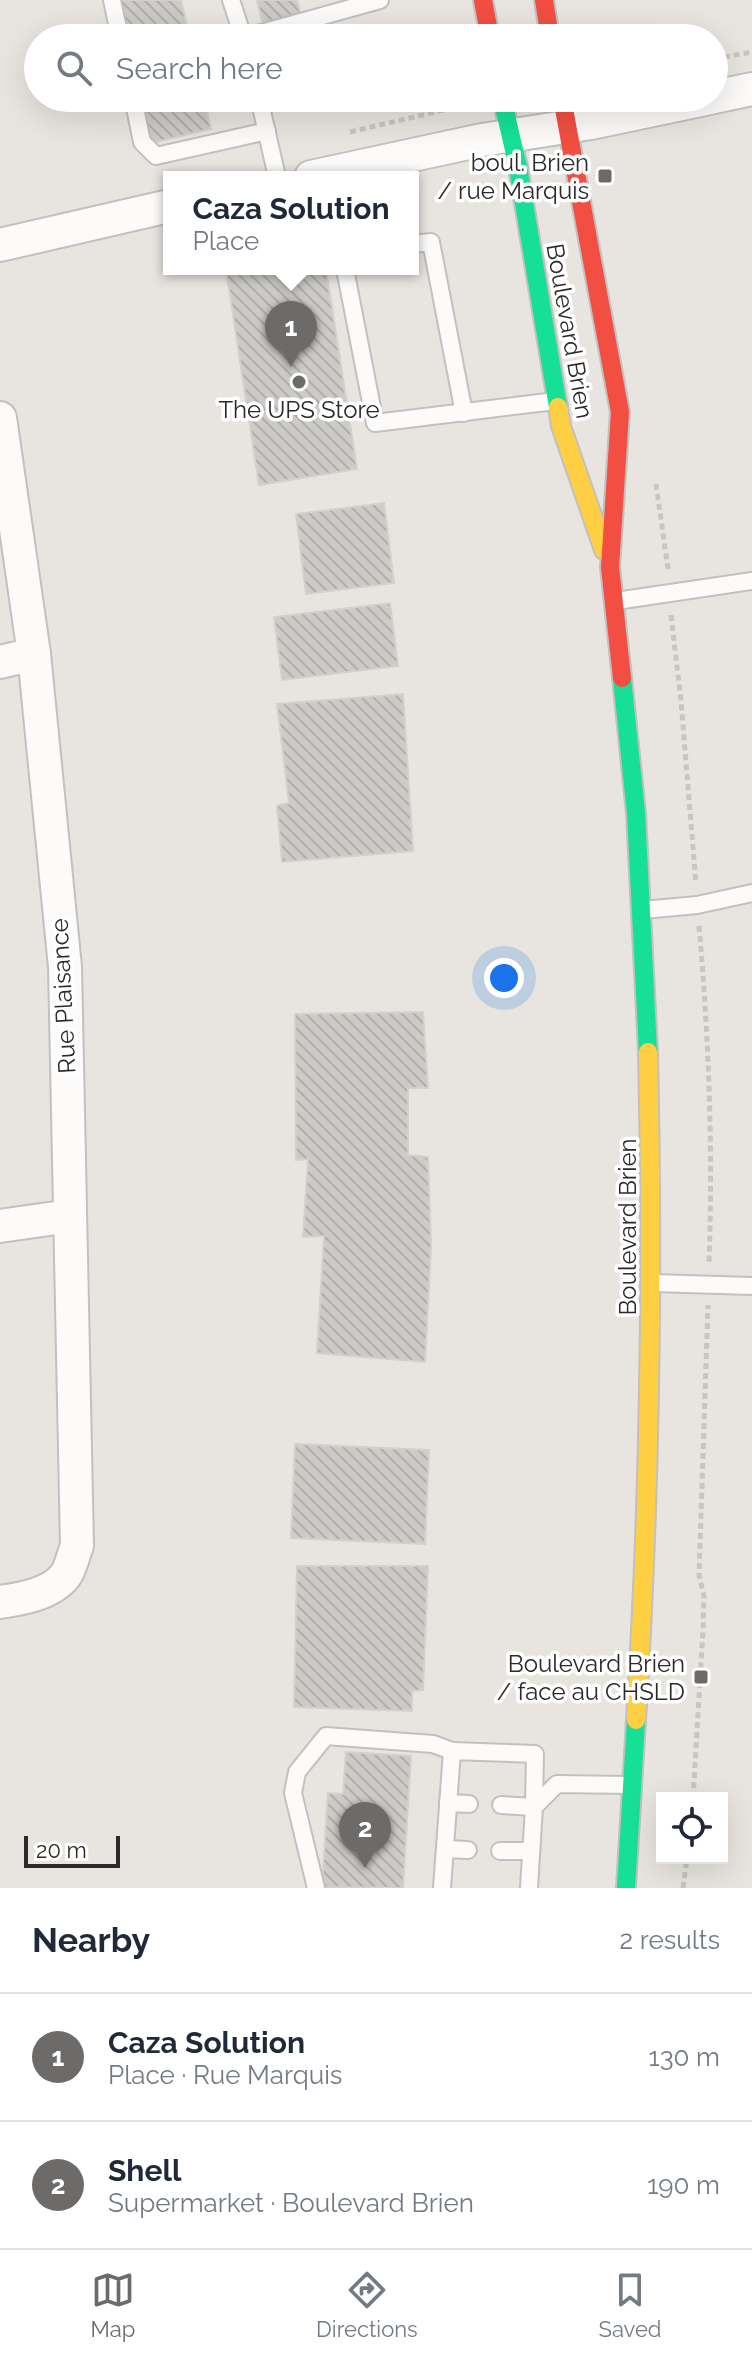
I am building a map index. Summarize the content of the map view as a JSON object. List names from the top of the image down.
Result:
{
  "streets": {
    "main road": ["Boulevard Brien"],
    "street": ["Rue Plaisance"]
  },
  "places": {
    "transit": ["boul. Brien / rue Marquis", "Boulevard Brien / face au CHSLD"],
    "other": ["The UPS Store"]
  },
  "scale_bar": "20 m",
  "page": {
    "search": "Search here",
    "popup": ["Caza Solution", "Place"],
    "pins": ["1", "2"],
    "scale": "20 m",
    "heading": ["Nearby", "2 results"],
    "list": [
      {
        "mark": "1",
        "name": "Caza Solution",
        "note": "Place · Rue Marquis",
        "value": "130 m"
      },
      {
        "mark": "2",
        "name": "Shell",
        "note": "Supermarket · Boulevard Brien",
        "value": "190 m"
      }
    ],
    "nav": ["Map", "Directions", "Saved"]
  }
}
